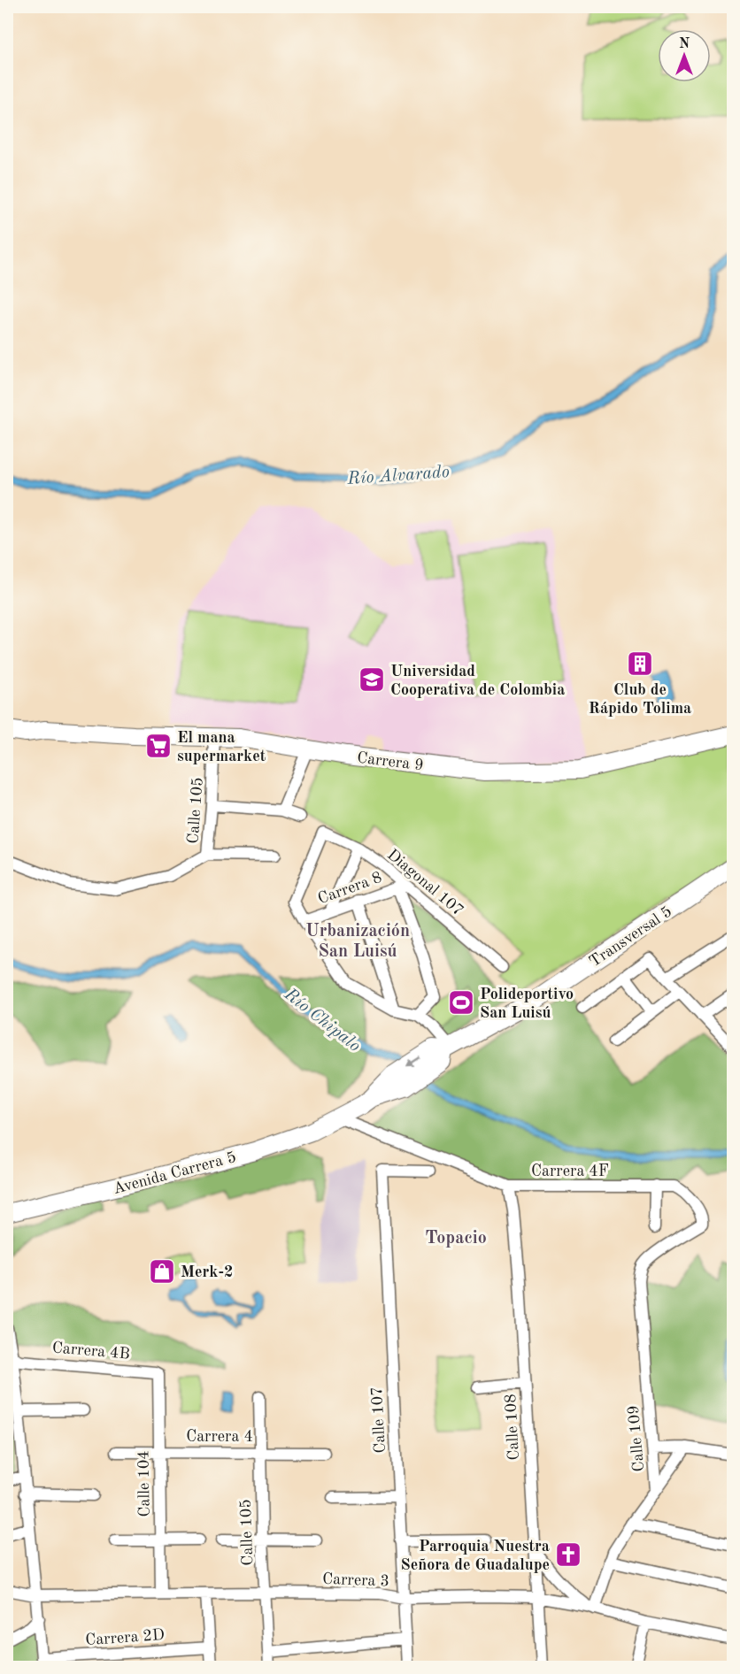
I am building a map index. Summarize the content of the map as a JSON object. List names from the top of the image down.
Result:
{
  "streets": {
    "main road": ["Carrera 9", "Transversal 5", "Avenida Carrera 5"],
    "street": [
      "Calle 105",
      "Diagonal 107",
      "Carrera 8",
      "Carrera 4F",
      "Carrera 4B",
      "Calle 107",
      "Calle 108",
      "Carrera 4",
      "Calle 109",
      "Calle 104",
      "Carrera 3",
      "Carrera 2D"
    ]
  },
  "crossings": [
    ["Carrera 9", "Calle 105"],
    ["Calle 105", "Carrera 4"],
    ["Calle 105", "Carrera 3"],
    ["Diagonal 107", "Carrera 8"],
    ["Transversal 5", "Carrera 4F"],
    ["Transversal 5", "Avenida Carrera 5"],
    ["Carrera 4F", "Avenida Carrera 5"],
    ["Carrera 4F", "Calle 108"],
    ["Carrera 4F", "Calle 109"],
    ["Carrera 4B", "Calle 104"],
    ["Calle 107", "Carrera 3"],
    ["Calle 108", "Carrera 3"],
    ["Carrera 4", "Calle 104"],
    ["Calle 109", "Carrera 3"],
    ["Calle 104", "Carrera 3"]
  ],
  "districts": ["Urbanización San Luisú", "Topacio"],
  "water": ["Río Alvarado", "Río Chipalo"],
  "places": {
    "building": ["Club de Rápido Tolima"],
    "school or university": ["Universidad Cooperativa de Colombia"],
    "supermarket": ["El mana supermarket"],
    "sports": ["Polideportivo San Luisú"],
    "shop": ["Merk-2"],
    "church": ["Parroquia Nuestra Señora de Guadalupe"]
  },
  "north": "top"
}
